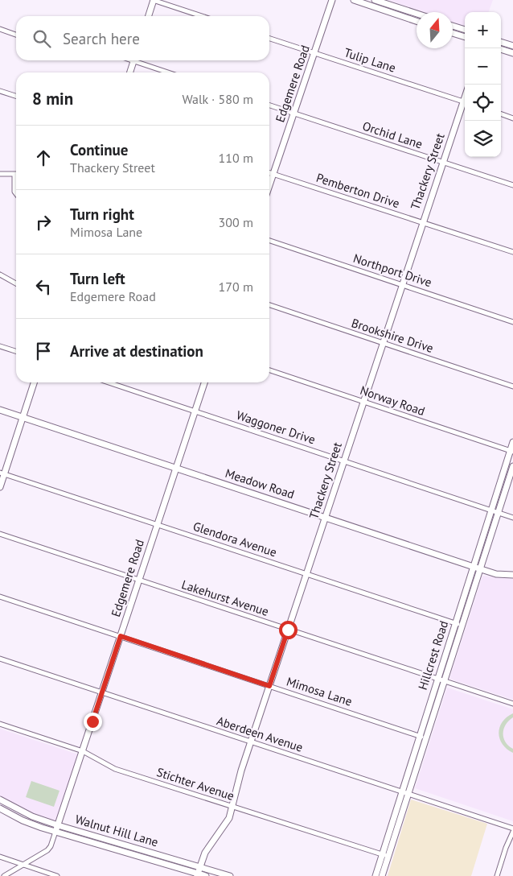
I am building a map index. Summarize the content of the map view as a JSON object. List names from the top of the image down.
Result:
{
  "streets": {
    "street": [
      "Tulip Lane",
      "Edgemere Road",
      "Orchid Lane",
      "Thackery Street",
      "Pemberton Drive",
      "Northport Drive",
      "Brookshire Drive",
      "Norway Road",
      "Waggoner Drive",
      "Meadow Road",
      "Glendora Avenue",
      "Lakehurst Avenue",
      "Hillcrest Road",
      "Mimosa Lane",
      "Aberdeen Avenue",
      "Stichter Avenue",
      "Walnut Hill Lane"
    ]
  },
  "crossings": [
    ["Tulip Lane", "Edgemere Road"],
    ["Edgemere Road", "Orchid Lane"],
    ["Edgemere Road", "Pemberton Drive"],
    ["Edgemere Road", "Waggoner Drive"],
    ["Edgemere Road", "Meadow Road"],
    ["Edgemere Road", "Glendora Avenue"],
    ["Edgemere Road", "Lakehurst Avenue"],
    ["Edgemere Road", "Mimosa Lane"],
    ["Edgemere Road", "Aberdeen Avenue"],
    ["Edgemere Road", "Stichter Avenue"],
    ["Edgemere Road", "Walnut Hill Lane"],
    ["Orchid Lane", "Thackery Street"],
    ["Thackery Street", "Pemberton Drive"],
    ["Thackery Street", "Northport Drive"],
    ["Thackery Street", "Brookshire Drive"],
    ["Thackery Street", "Norway Road"],
    ["Thackery Street", "Waggoner Drive"],
    ["Thackery Street", "Meadow Road"],
    ["Thackery Street", "Glendora Avenue"],
    ["Thackery Street", "Lakehurst Avenue"],
    ["Thackery Street", "Mimosa Lane"],
    ["Thackery Street", "Aberdeen Avenue"],
    ["Thackery Street", "Stichter Avenue"],
    ["Thackery Street", "Walnut Hill Lane"],
    ["Norway Road", "Hillcrest Road"],
    ["Waggoner Drive", "Hillcrest Road"],
    ["Meadow Road", "Hillcrest Road"],
    ["Glendora Avenue", "Hillcrest Road"],
    ["Lakehurst Avenue", "Hillcrest Road"],
    ["Hillcrest Road", "Mimosa Lane"],
    ["Hillcrest Road", "Aberdeen Avenue"],
    ["Hillcrest Road", "Stichter Avenue"]
  ],
  "north": "top",
  "page": {
    "map_buttons": ["+", "−"],
    "search": "Search here",
    "heading": ["8 min", "Walk · 580 m"],
    "list": [
      ["Continue", "Thackery Street", "110 m"],
      ["Turn right", "Mimosa Lane", "300 m"],
      ["Turn left", "Edgemere Road", "170 m"],
      "Arrive at destination"
    ]
  }
}
